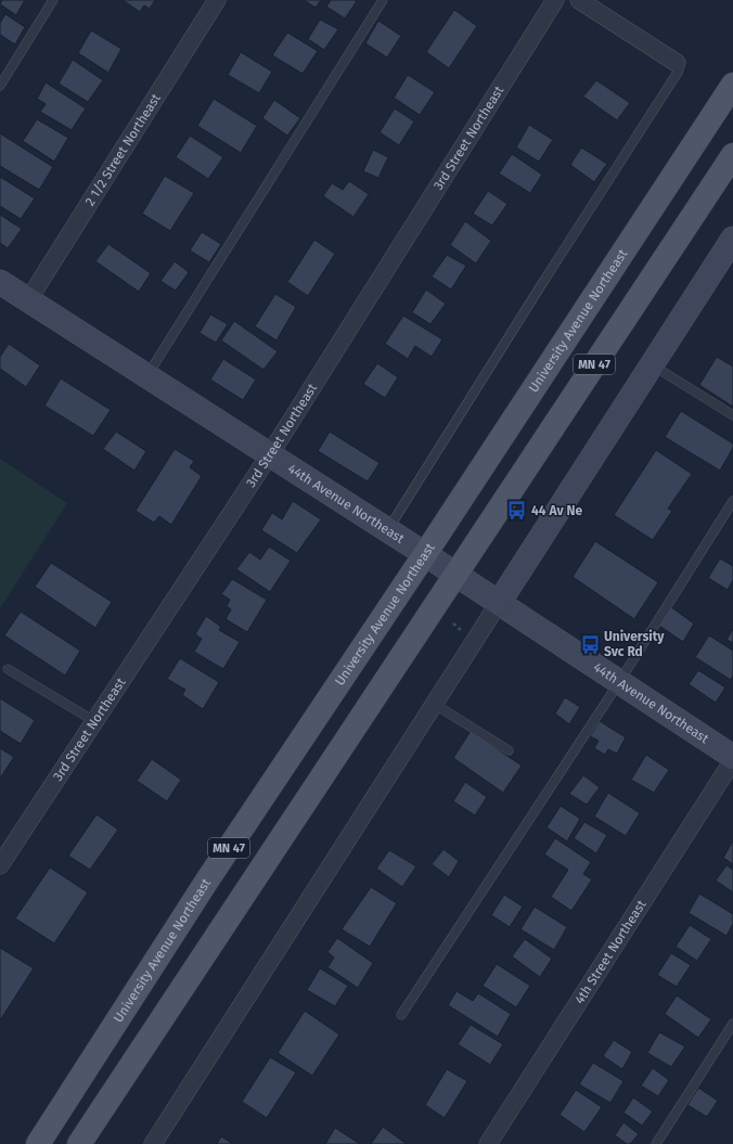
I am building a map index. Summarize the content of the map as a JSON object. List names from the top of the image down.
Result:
{
  "streets": {
    "main road": ["University Avenue Northeast", "MN 47"],
    "street": [
      "3rd Street Northeast",
      "2 1/2 Street Northeast",
      "44th Avenue Northeast",
      "4th Street Northeast"
    ]
  },
  "crossings": [
    ["3rd Street Northeast", "44th Avenue Northeast"],
    ["2 1/2 Street Northeast", "44th Avenue Northeast"],
    ["University Avenue Northeast", "44th Avenue Northeast"],
    ["MN 47", "44th Avenue Northeast"],
    ["44th Avenue Northeast", "4th Street Northeast"]
  ],
  "places": {
    "bus stop": ["44 Av Ne", "University Svc Rd"]
  }
}
